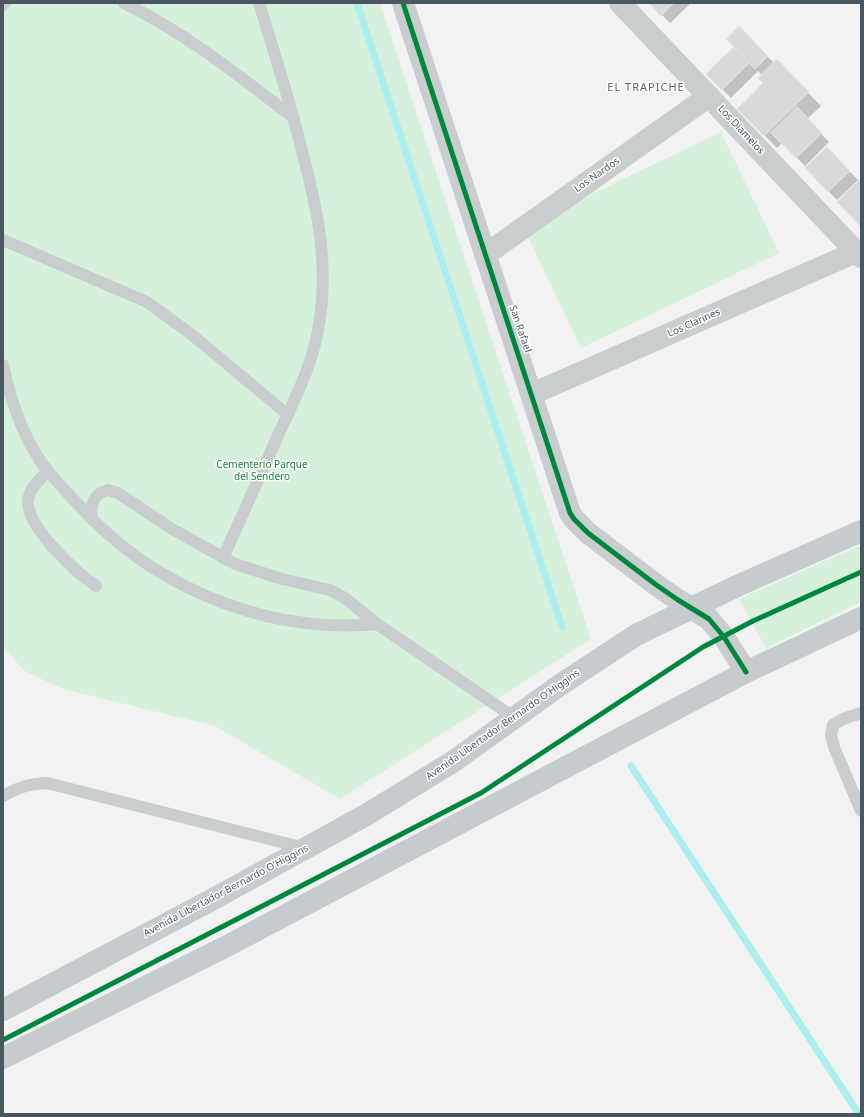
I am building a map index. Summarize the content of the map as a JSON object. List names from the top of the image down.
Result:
{
  "streets": {
    "main road": ["Avenida Libertador Bernardo O'Higgins"],
    "street": [
      "Los Diamelos",
      "Los Nardos",
      "Los Clarines",
      "San Rafael"
    ]
  },
  "crossings": [
    ["Los Diamelos", "Los Nardos"],
    ["Los Diamelos", "Los Clarines"],
    ["Los Nardos", "San Rafael"],
    ["Los Clarines", "San Rafael"],
    ["San Rafael", "Avenida Libertador Bernardo O'Higgins"]
  ],
  "districts": ["EL TRAPICHE"],
  "parks": ["Cementerio Parque del Sendero"]
}
